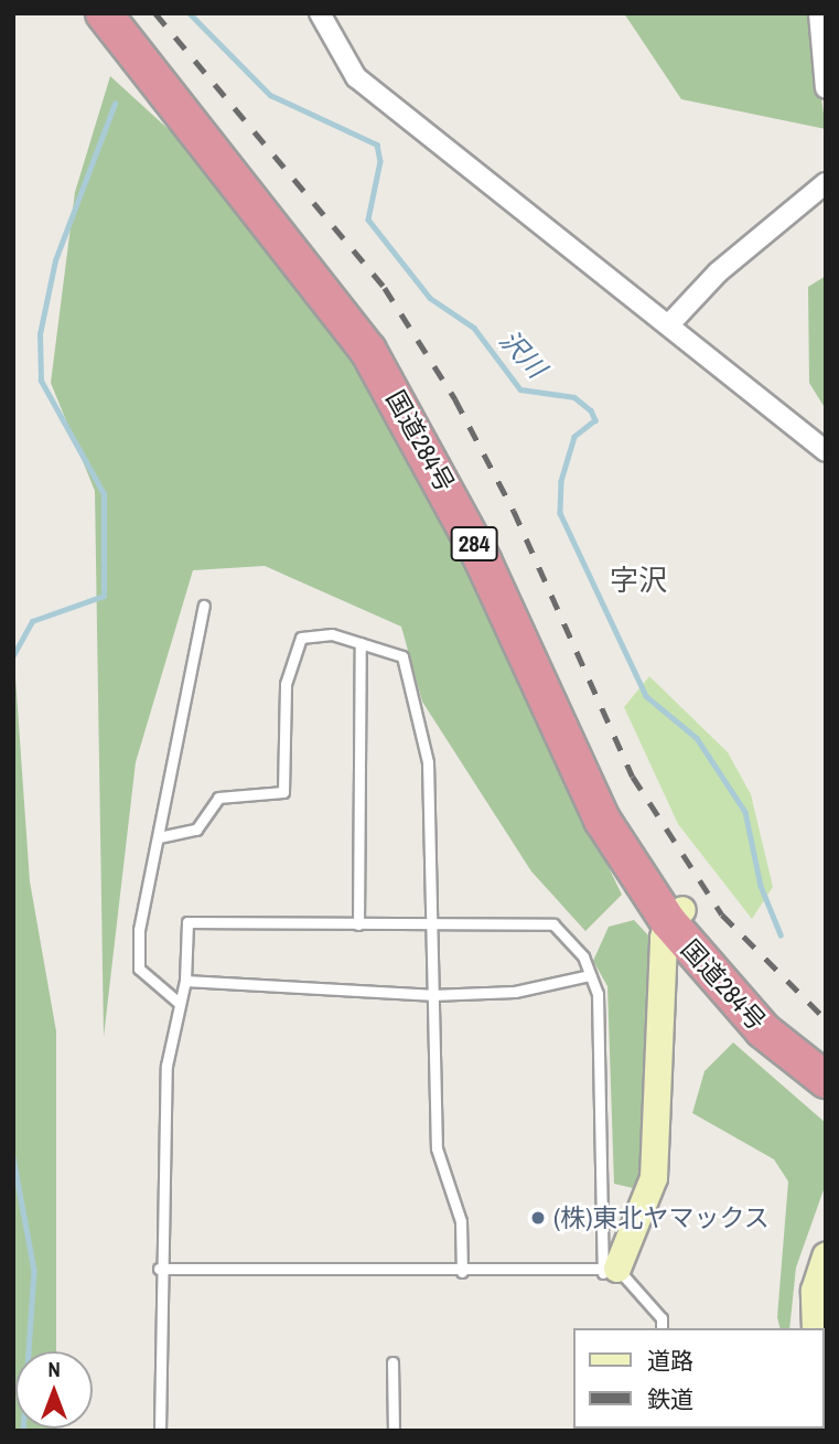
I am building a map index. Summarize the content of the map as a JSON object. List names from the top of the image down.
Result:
{
  "streets": {
    "highway": ["国道284号", "284"]
  },
  "districts": ["字沢"],
  "water": ["沢川"],
  "places": ["(株)東北ヤマックス"],
  "legend": ["道路", "鉄道"],
  "north": "top"
}
